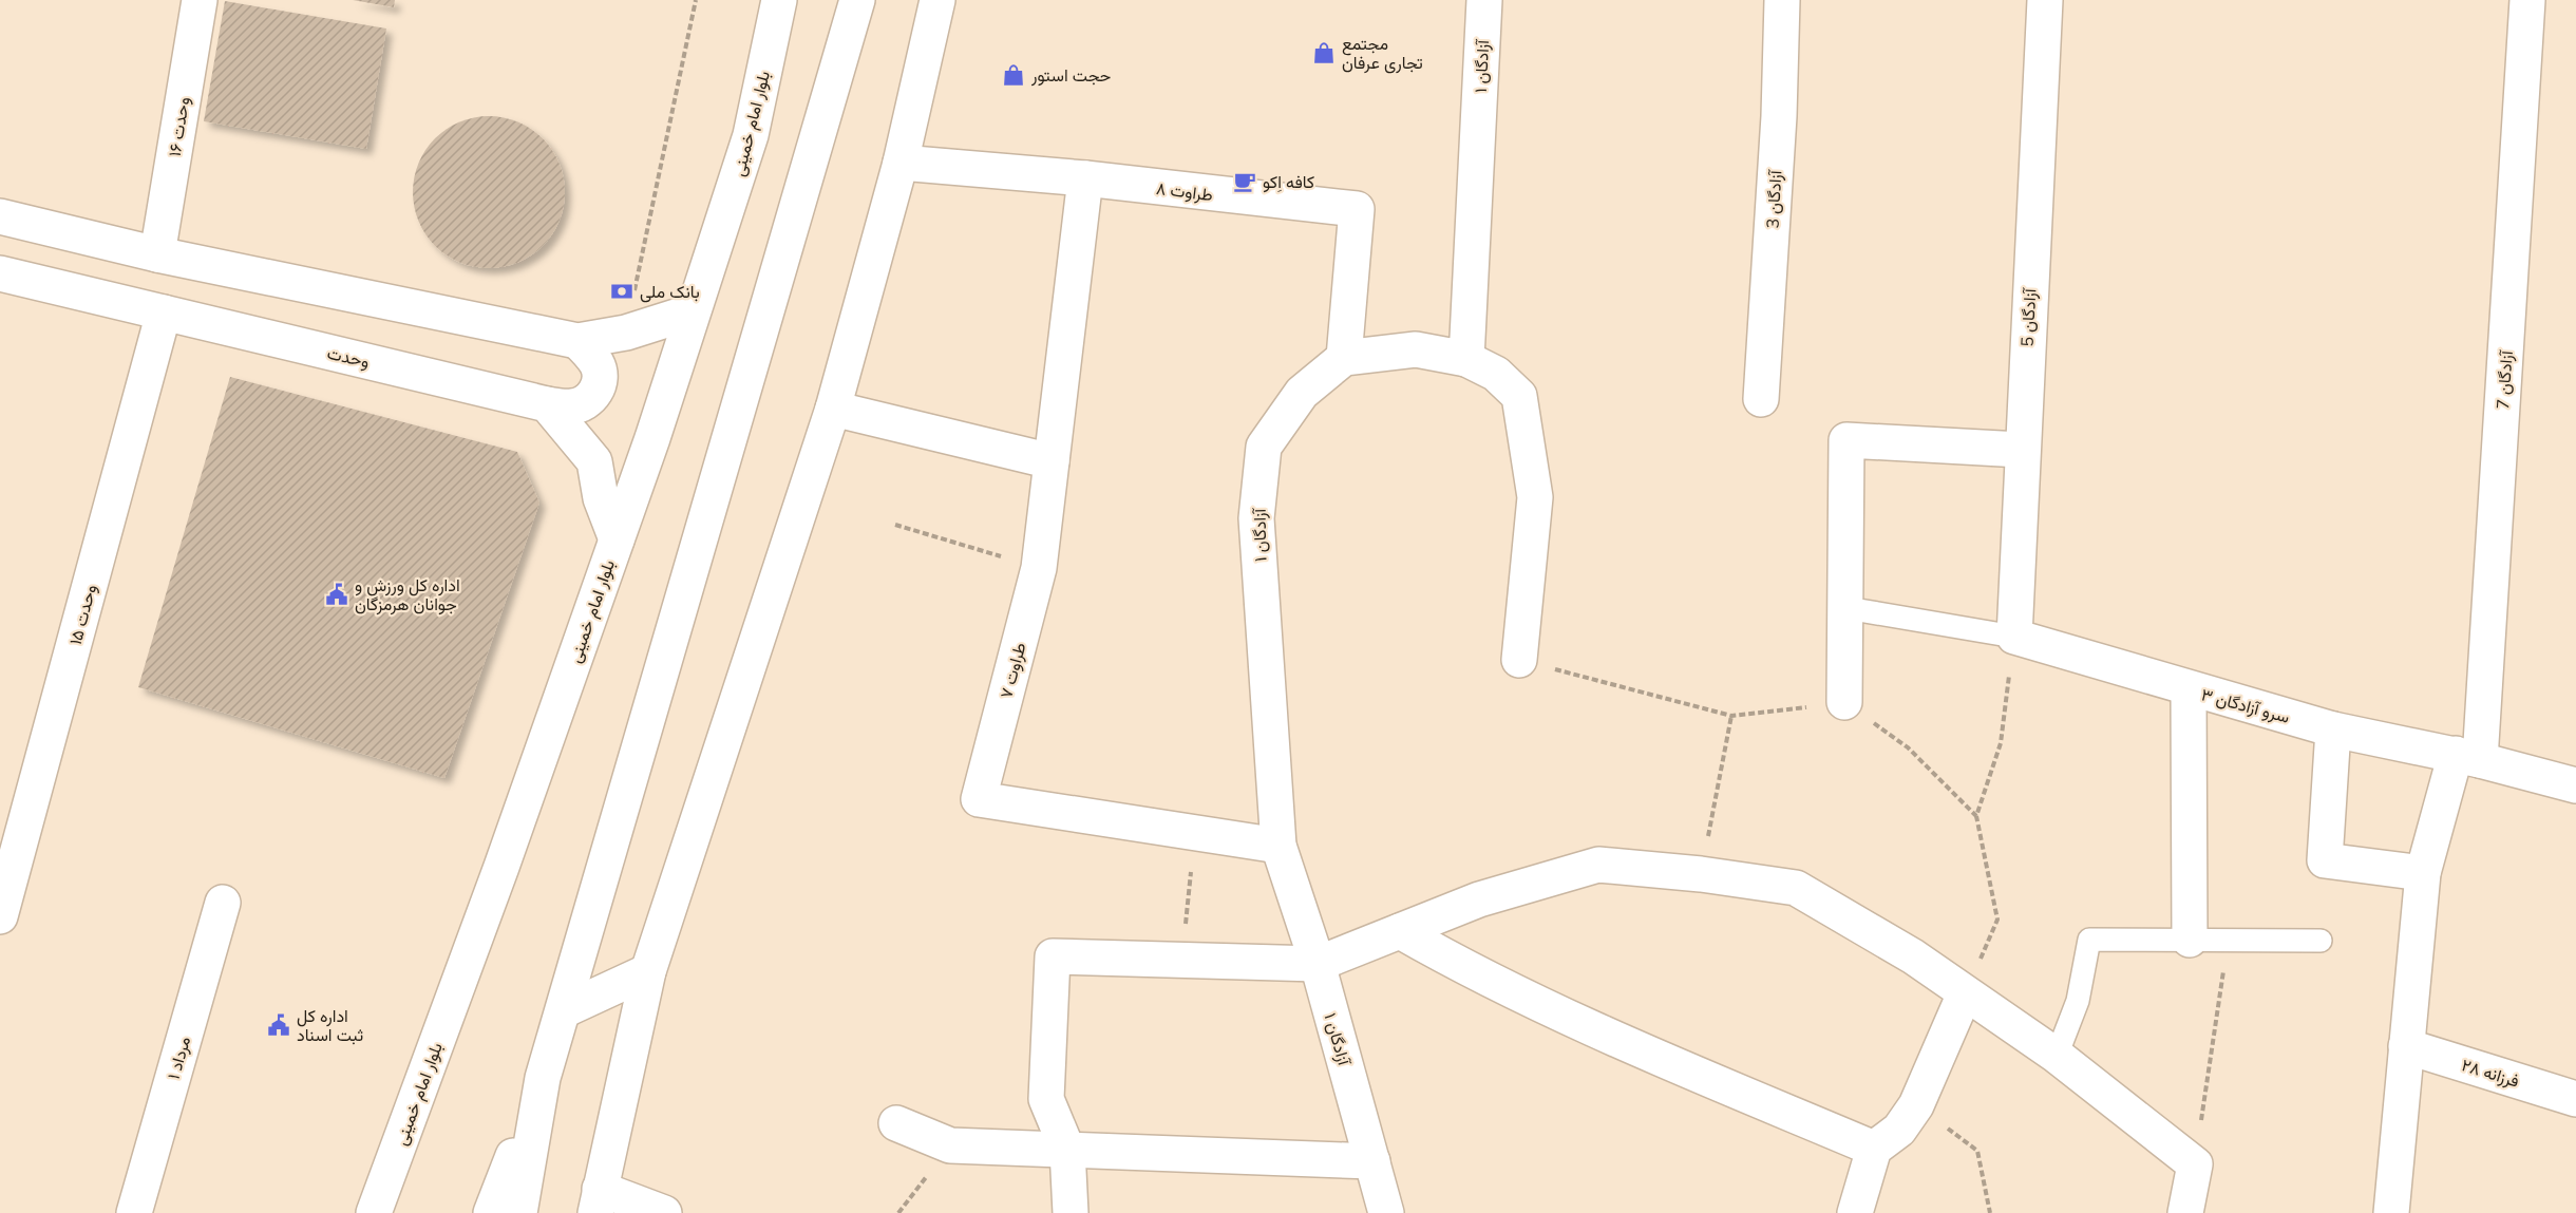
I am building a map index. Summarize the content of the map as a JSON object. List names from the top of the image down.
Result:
{
  "streets": {
    "street": [
      "آزادگان ۱",
      "بلوار امام خمینی",
      "وحدت ۱۶",
      "طراوت ۸",
      "آزادگان 3",
      "آزادگان 5",
      "وحدت",
      "آزادگان 7",
      "وحدت ۱۵",
      "طراوت ۷",
      "سرو آزادگان ۳",
      "مرداد ۱",
      "فرزانه ۲۸"
    ]
  },
  "crossings": [
    ["آزادگان ۱", "طراوت ۸"],
    ["آزادگان ۱", "طراوت ۷"],
    ["طراوت ۸", "طراوت ۷"],
    ["آزادگان 5", "سرو آزادگان ۳"],
    ["وحدت", "وحدت ۱۵"],
    ["آزادگان 7", "سرو آزادگان ۳"],
    ["آزادگان 7", "فرزانه ۲۸"]
  ],
  "places": {
    "shop": ["مجتمع تجاری عرفان", "حجت استور"],
    "cafe": ["کافه اِکو"],
    "bank": ["بانک ملی"],
    "public building": ["اداره کل ورزش و جوانان هرمزگان", "اداره کل ثبت اسناد"]
  }
}
